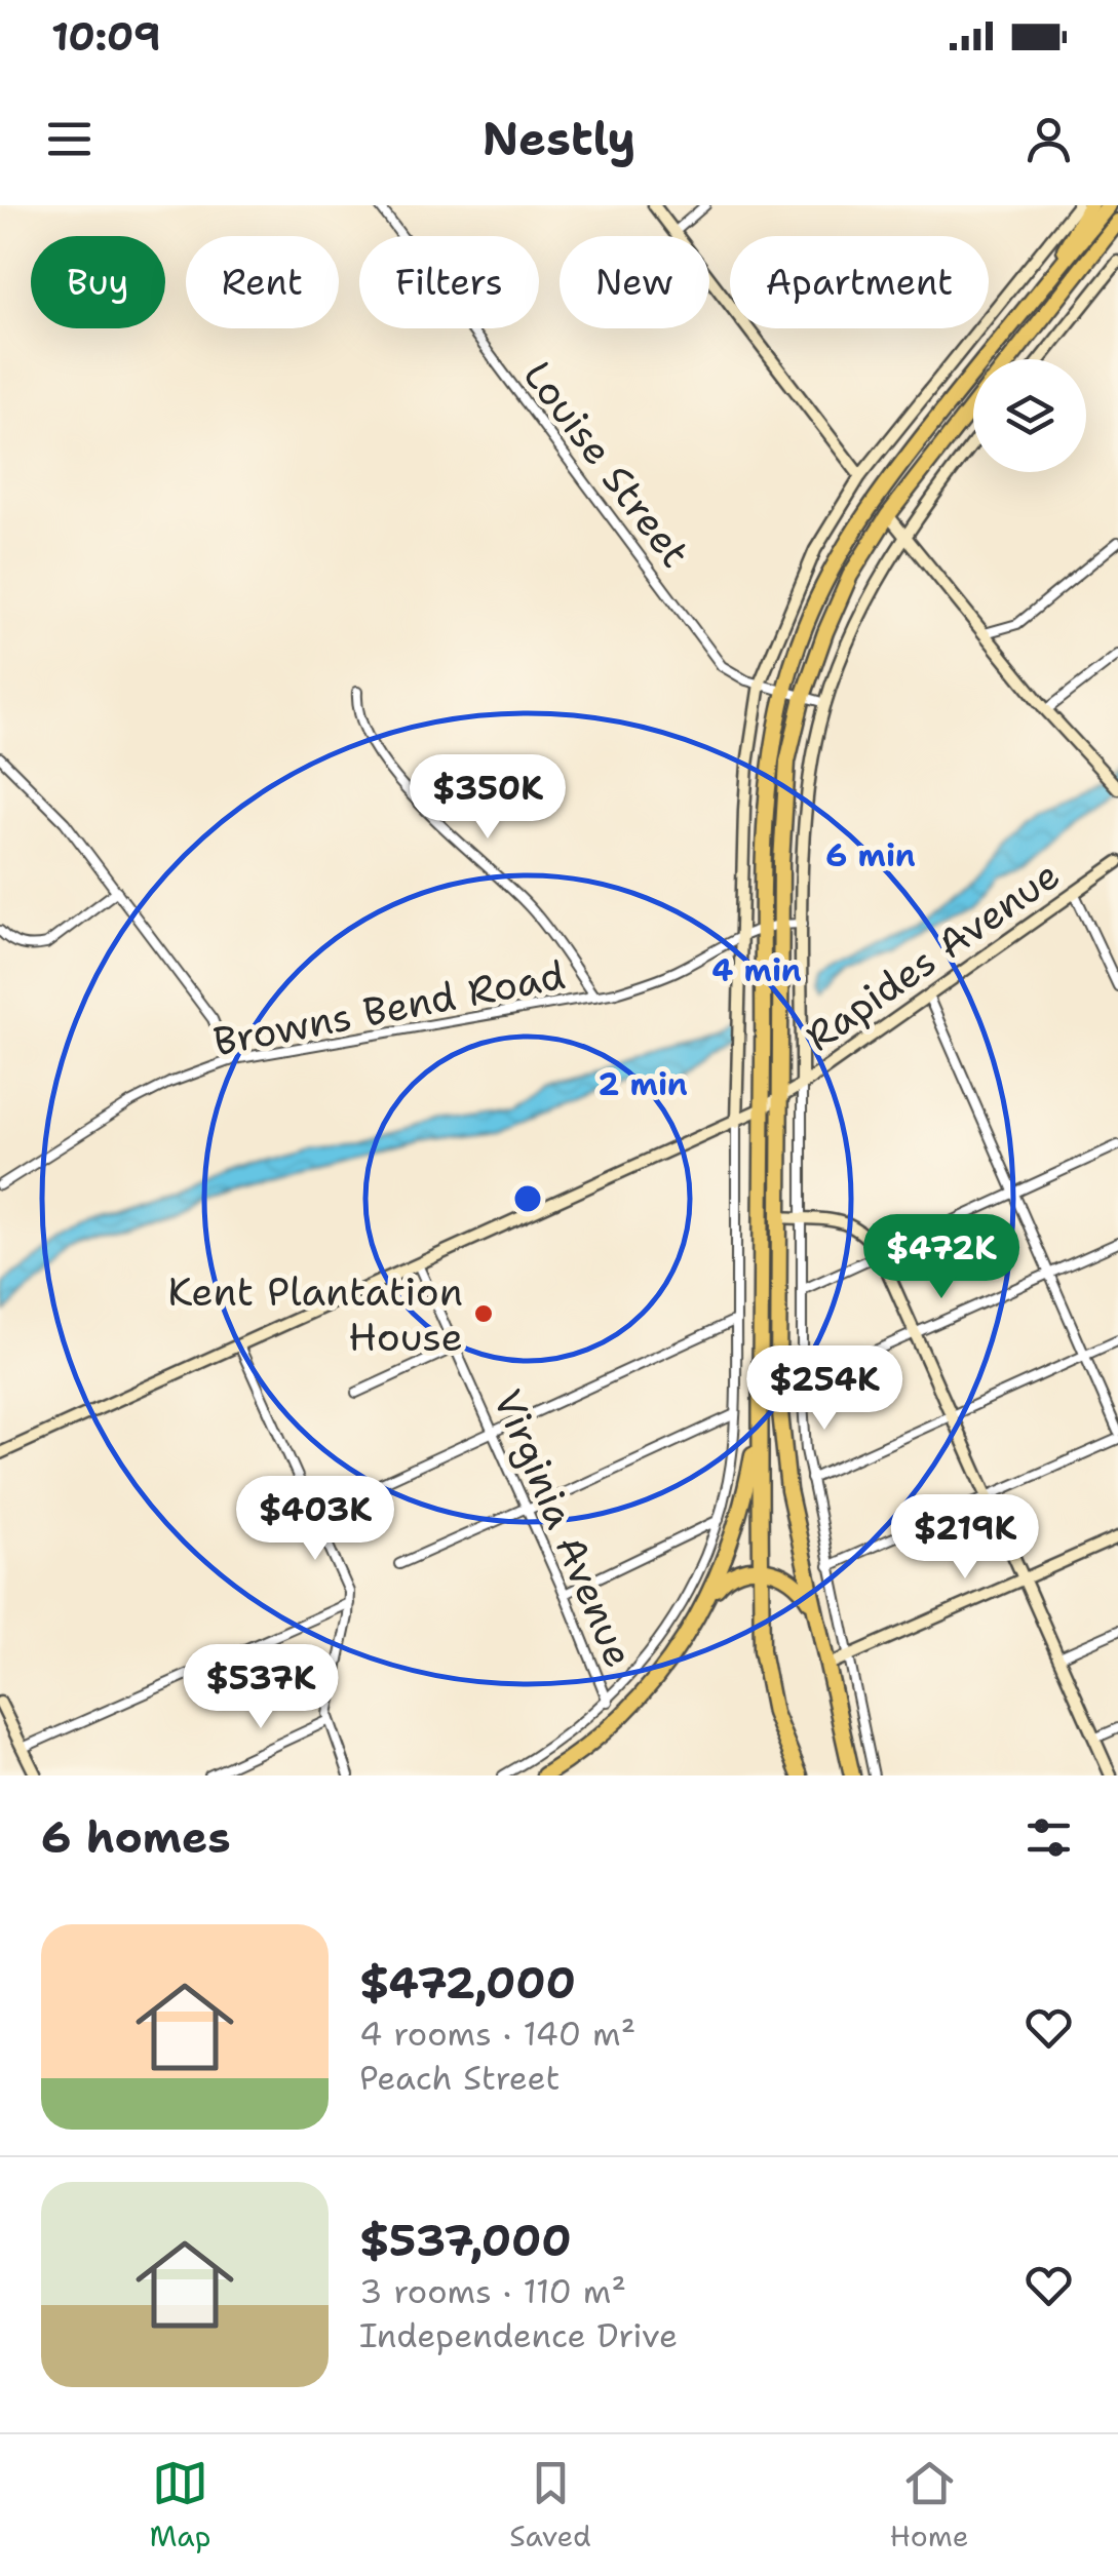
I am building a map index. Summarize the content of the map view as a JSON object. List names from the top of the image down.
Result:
{
  "streets": {
    "street": [
      "Louise Street",
      "Rapides Avenue",
      "Browns Bend Road",
      "Virginia Avenue"
    ]
  },
  "crossings": [
    ["Rapides Avenue", "Virginia Avenue"]
  ],
  "places": ["Kent Plantation House"],
  "page": {
    "status": "10:09",
    "header": "Nestly",
    "chip": [
      "Buy",
      "Rent",
      "Filters",
      "New",
      "Apartment"
    ],
    "price": [
      "$350K",
      "$472K",
      "$254K",
      "$403K",
      "$219K",
      "$537K"
    ],
    "heading": "6 homes",
    "list": [
      {
        "name": "$472,000",
        "note": "4 rooms · 140 m² · Peach Street"
      },
      {
        "name": "$537,000",
        "note": "3 rooms · 110 m² · Independence Drive"
      }
    ],
    "tabs": ["Map", "Saved", "Home"]
  },
  "rings": ["6 min", "4 min", "2 min"]
}
